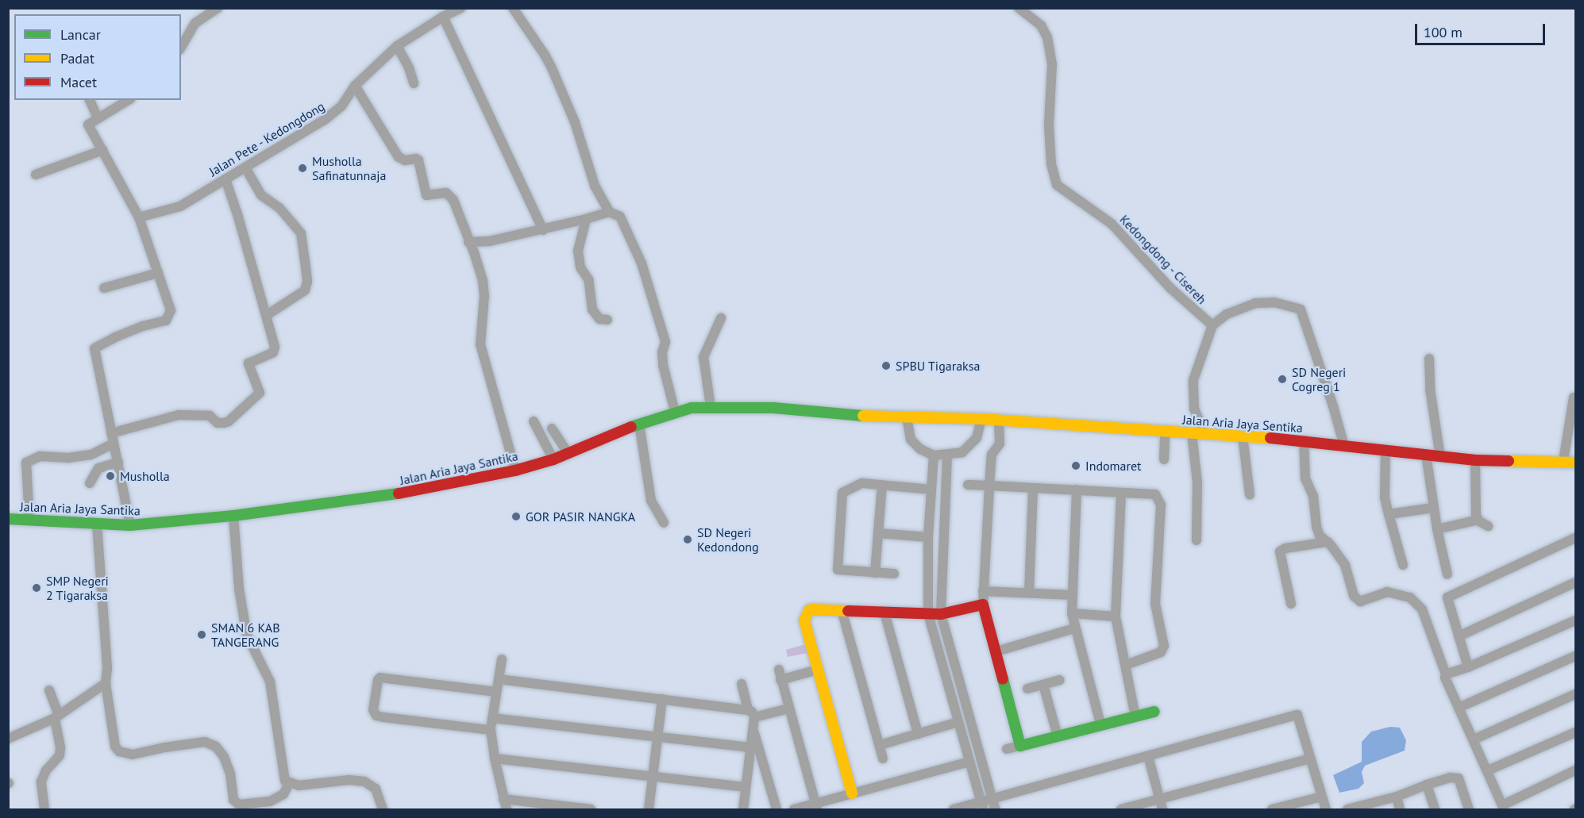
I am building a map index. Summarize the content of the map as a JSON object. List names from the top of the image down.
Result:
{
  "streets": {
    "street": [
      "Jalan Pete - Kedongdong",
      "Kedongdong - Cisereh",
      "Jalan Aria Jaya Sentika",
      "Jalan Aria Jaya Santika"
    ]
  },
  "crossings": [
    ["Jalan Aria Jaya Sentika", "Jalan Aria Jaya Santika"]
  ],
  "places": [
    "Musholla Safinatunnaja",
    "SPBU Tigaraksa",
    "SD Negeri Cogreg 1",
    "Indomaret",
    "Musholla",
    "GOR PASIR NANGKA",
    "SD Negeri Kedondong",
    "SMP Negeri 2 Tigaraksa",
    "SMAN 6 KAB TANGERANG"
  ],
  "legend": ["Lancar", "Padat", "Macet"],
  "scale_bar": "100 m"
}
